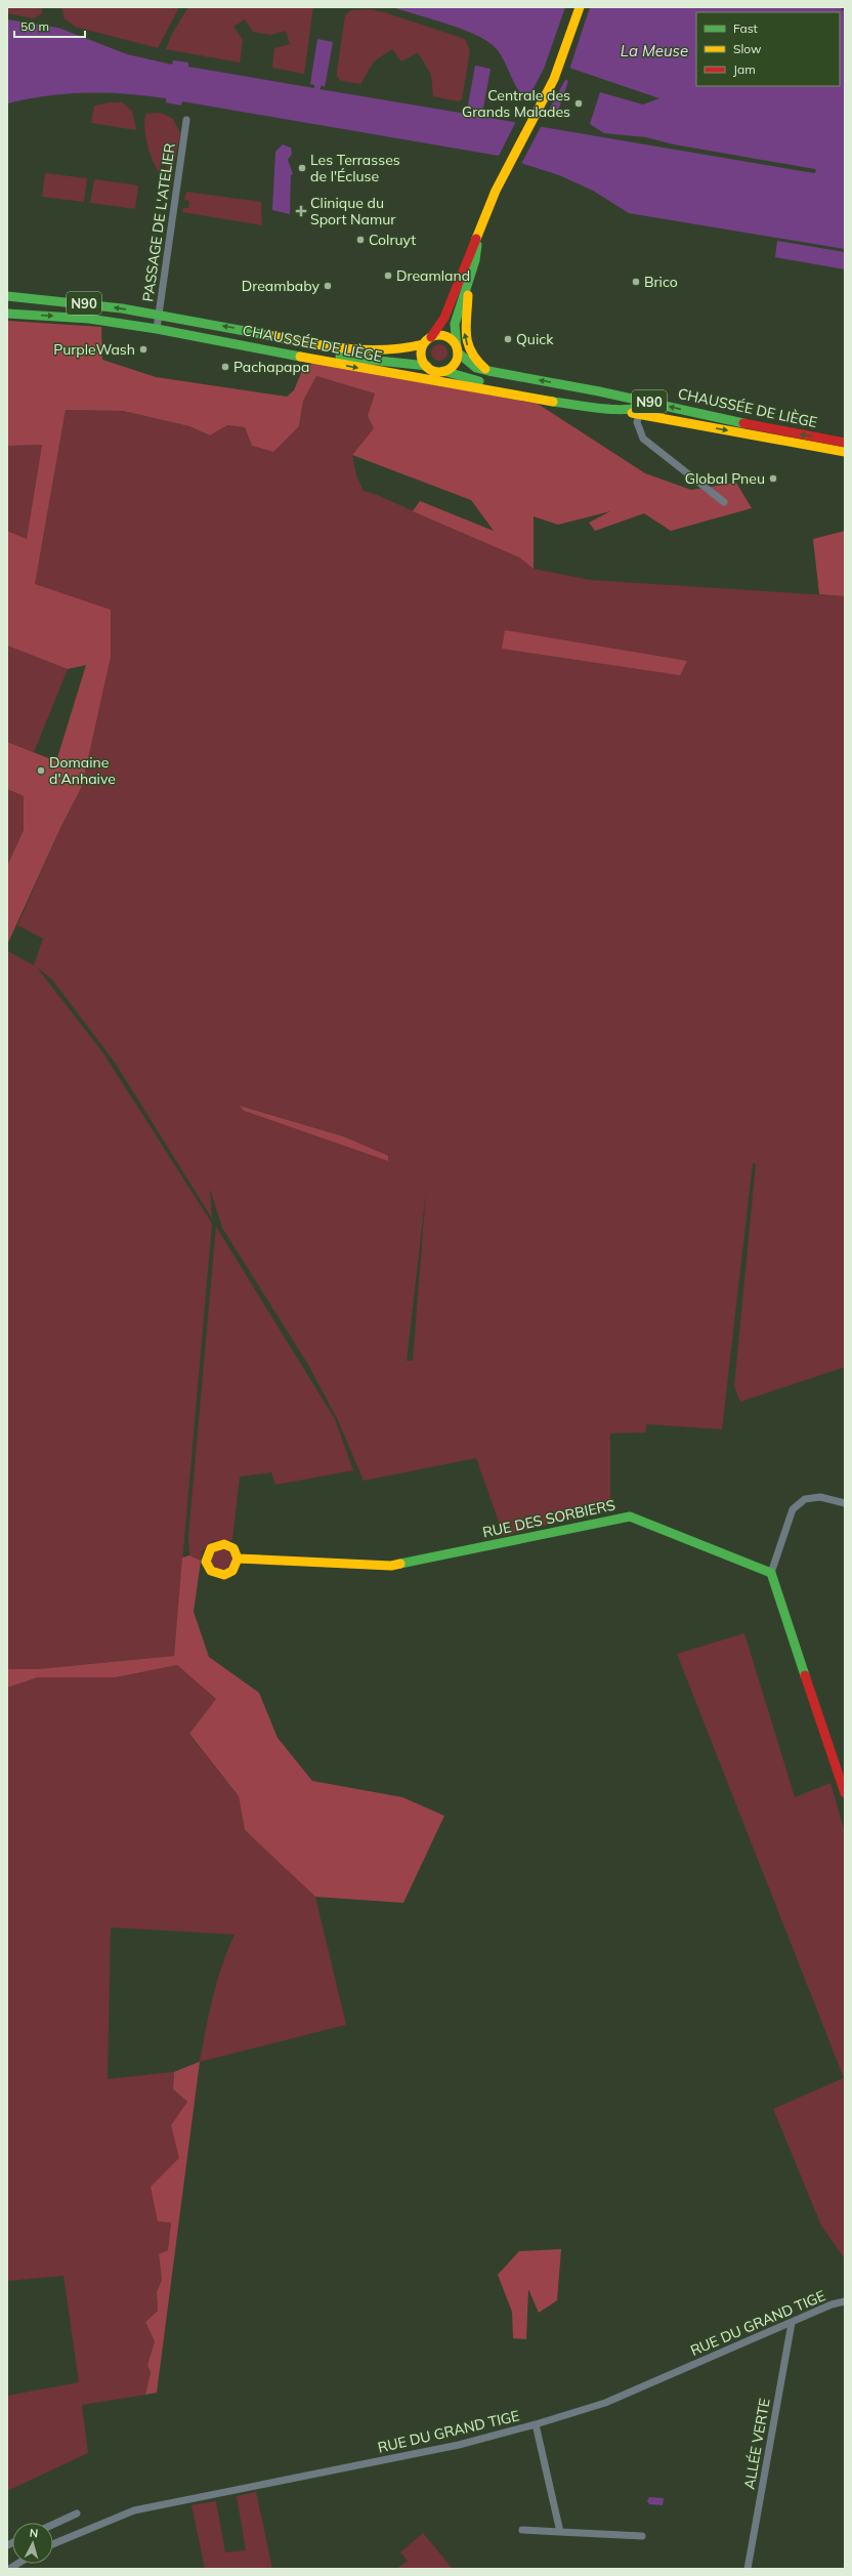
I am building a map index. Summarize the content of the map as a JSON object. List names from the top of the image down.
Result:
{
  "streets": {
    "main road": ["N90", "CHAUSSÉE DE LIÈGE", "RUE DES SORBIERS"],
    "street": ["PASSAGE DE L'ATELIER", "RUE DU GRAND TIGE", "ALLÉE VERTE"]
  },
  "crossings": [
    ["PASSAGE DE L'ATELIER", "CHAUSSÉE DE LIÈGE"],
    ["N90", "CHAUSSÉE DE LIÈGE"],
    ["RUE DU GRAND TIGE", "ALLÉE VERTE"]
  ],
  "water": ["La Meuse"],
  "places": {
    "other": [
      "Centrale des Grands Malades",
      "Les Terrasses de l'Écluse",
      "Colruyt",
      "Dreamland",
      "Brico",
      "Dreambaby",
      "Quick",
      "PurpleWash",
      "Pachapapa",
      "Global Pneu",
      "Domaine d'Anhaive"
    ],
    "health": ["Clinique du Sport Namur"]
  },
  "legend": ["Fast", "Slow", "Jam"],
  "scale_bar": "50 m",
  "north": "top"
}
